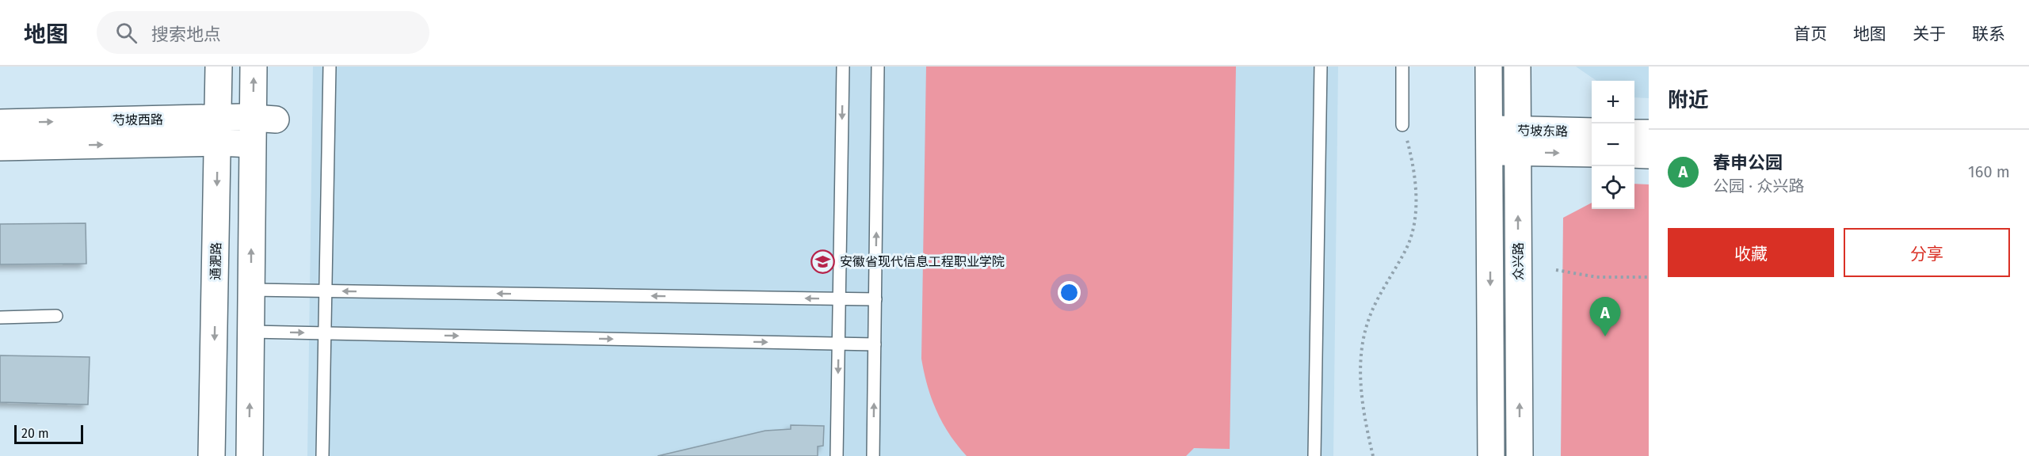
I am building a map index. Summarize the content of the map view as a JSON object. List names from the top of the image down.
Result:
{
  "streets": {
    "street": [
      "芍坡西路",
      "芍坡东路",
      "通淝路",
      "众兴路"
    ]
  },
  "crossings": [
    ["芍坡西路", "通淝路"],
    ["芍坡东路", "众兴路"]
  ],
  "one_way": ["芍坡西路"],
  "places": {
    "school or university": ["安徽省现代信息工程职业学院"]
  },
  "scale_bar": "20 m",
  "page": {
    "header": "地图",
    "search": "搜索地点",
    "nav": [
      "首页",
      "地图",
      "关于",
      "联系"
    ],
    "heading": "附近",
    "map_buttons": ["+", "−"],
    "list": [
      {
        "mark": "A",
        "name": "春申公园",
        "note": "公园 · 众兴路",
        "value": "160 m"
      }
    ],
    "buttons": ["收藏", "分享"],
    "pins": "A",
    "scale": "20 m"
  }
}
